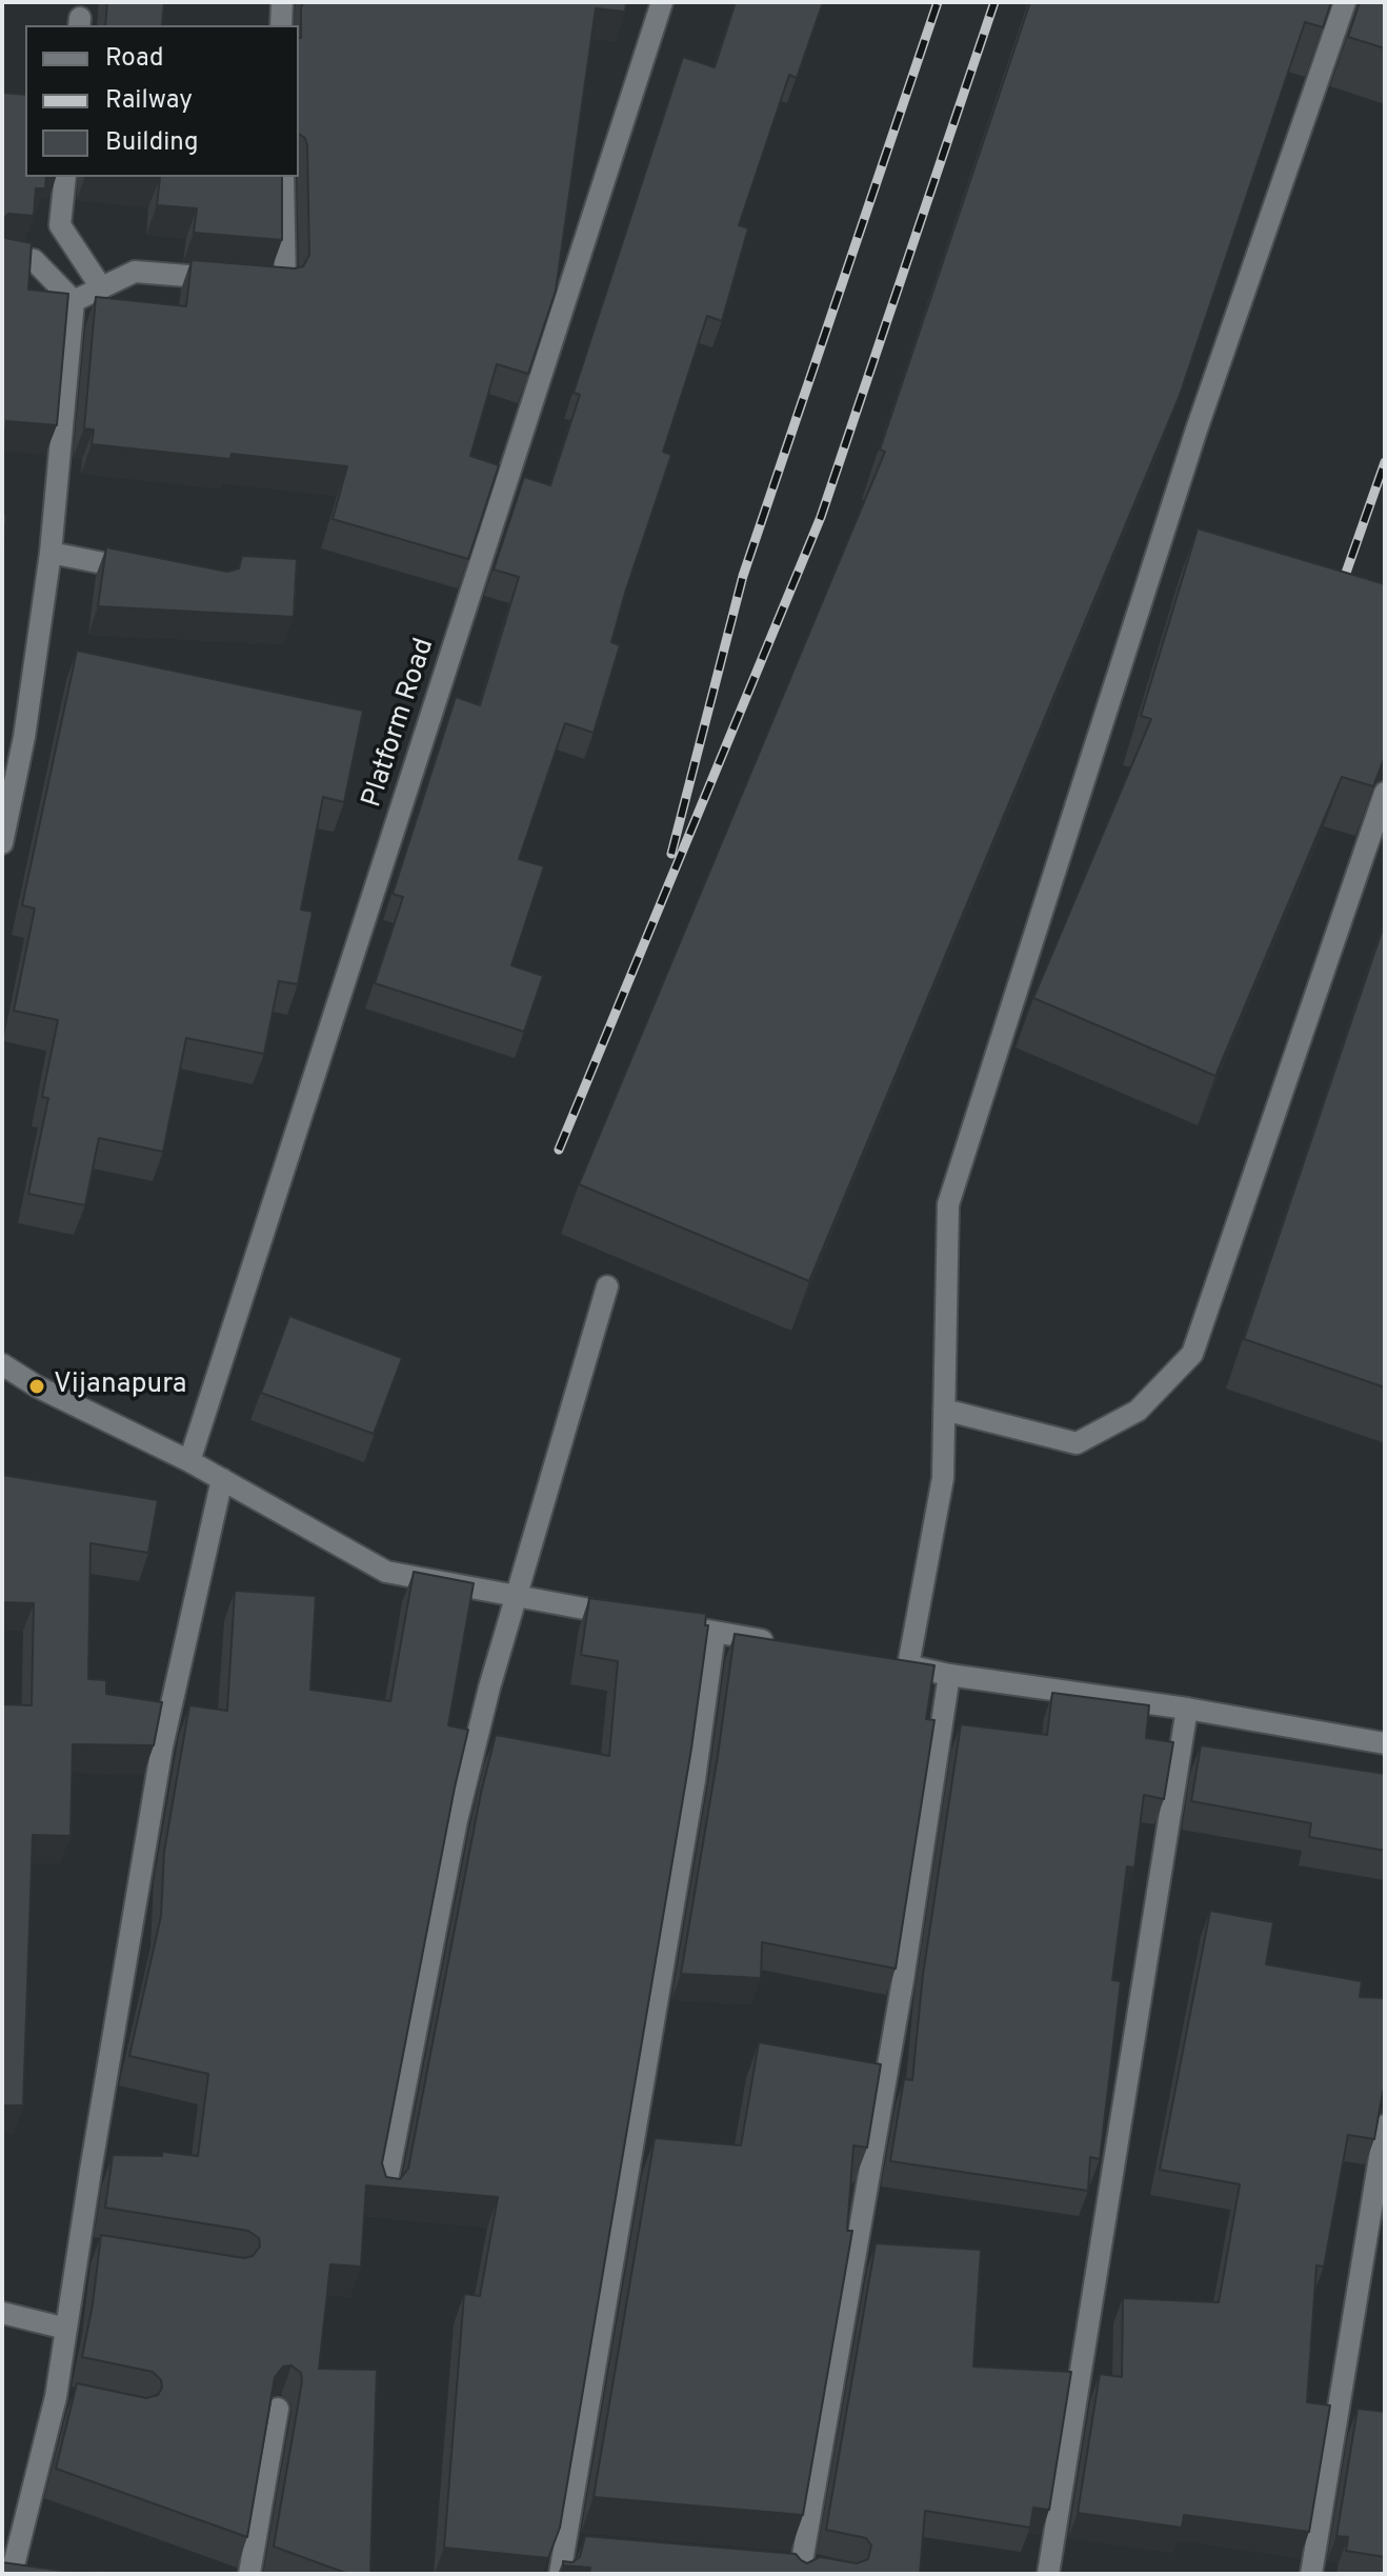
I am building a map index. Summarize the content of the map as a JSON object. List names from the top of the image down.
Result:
{
  "streets": {
    "street": ["Platform Road"]
  },
  "places": ["Vijanapura"],
  "legend": ["Road", "Railway", "Building"]
}
